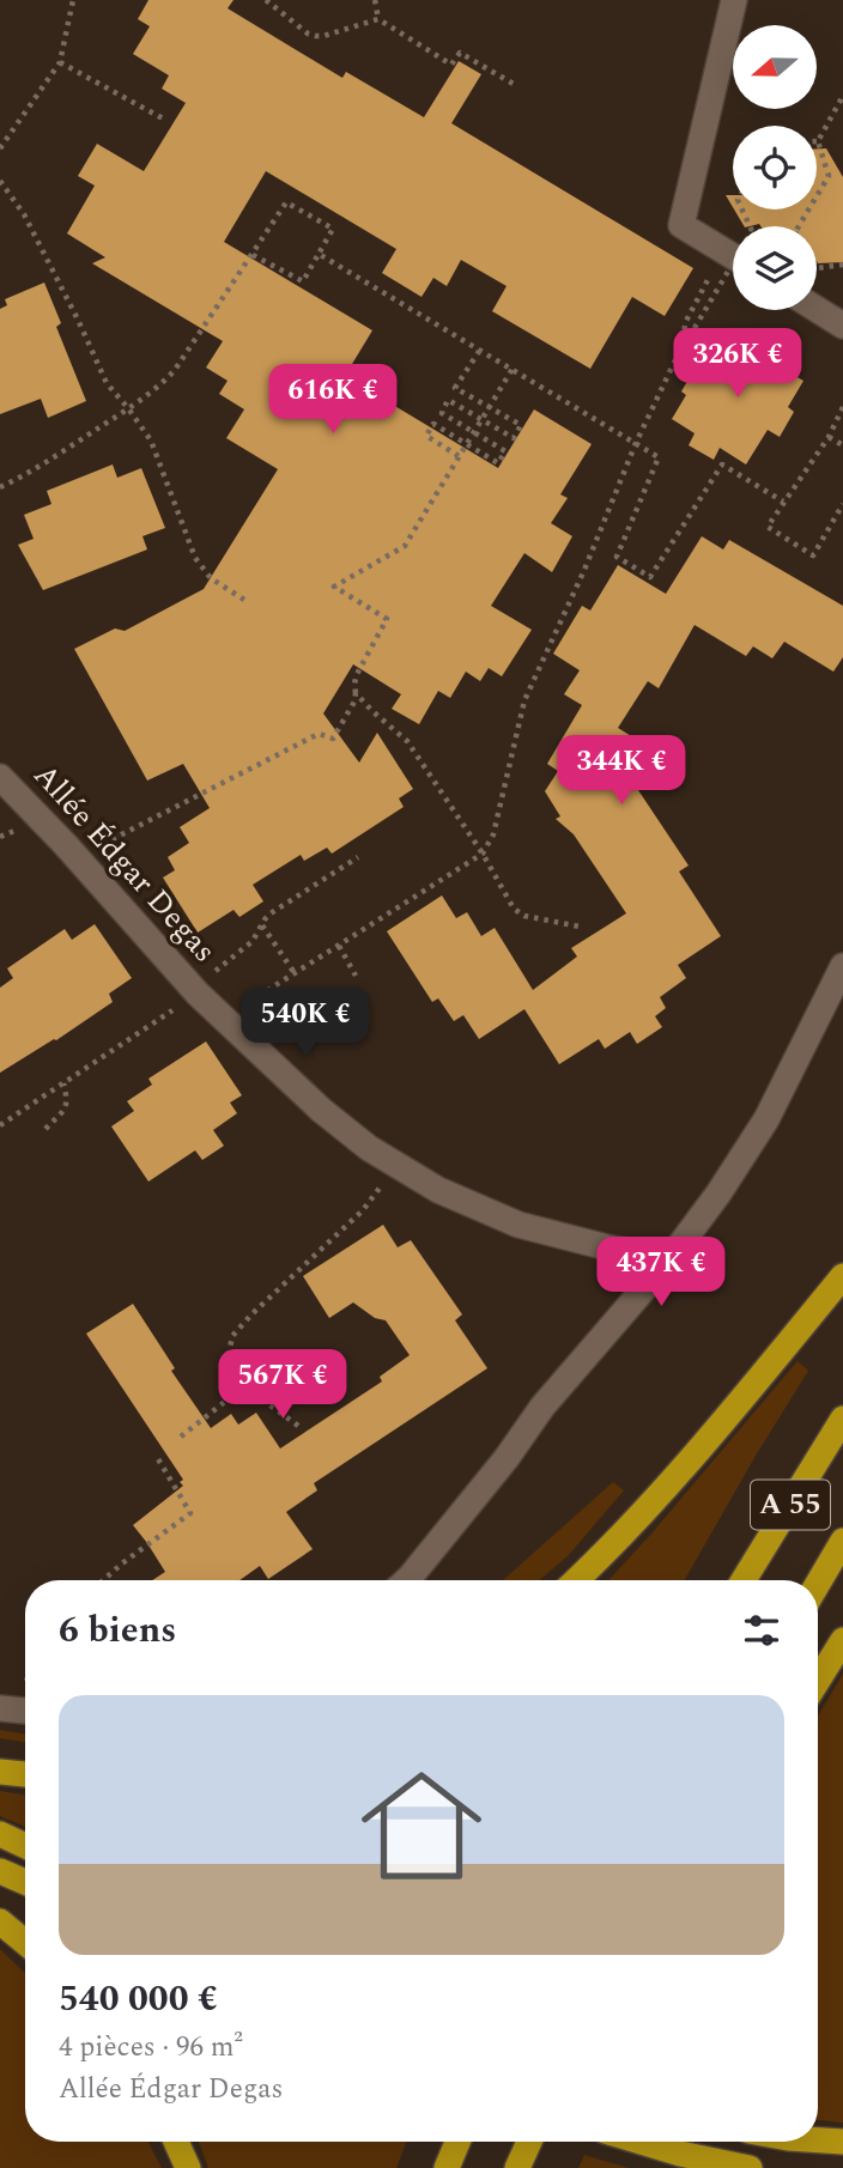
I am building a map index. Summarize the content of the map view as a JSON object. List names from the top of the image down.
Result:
{
  "streets": {
    "highway": ["A 55"],
    "street": ["Allée Édgar Degas"]
  },
  "north": "left",
  "page": {
    "price": [
      "326K €",
      "616K €",
      "344K €",
      "540K €",
      "437K €",
      "567K €"
    ],
    "heading": "6 biens",
    "list": [
      {
        "name": "540 000 €",
        "note": "4 pièces · 96 m² · Allée Édgar Degas"
      }
    ]
  }
}
